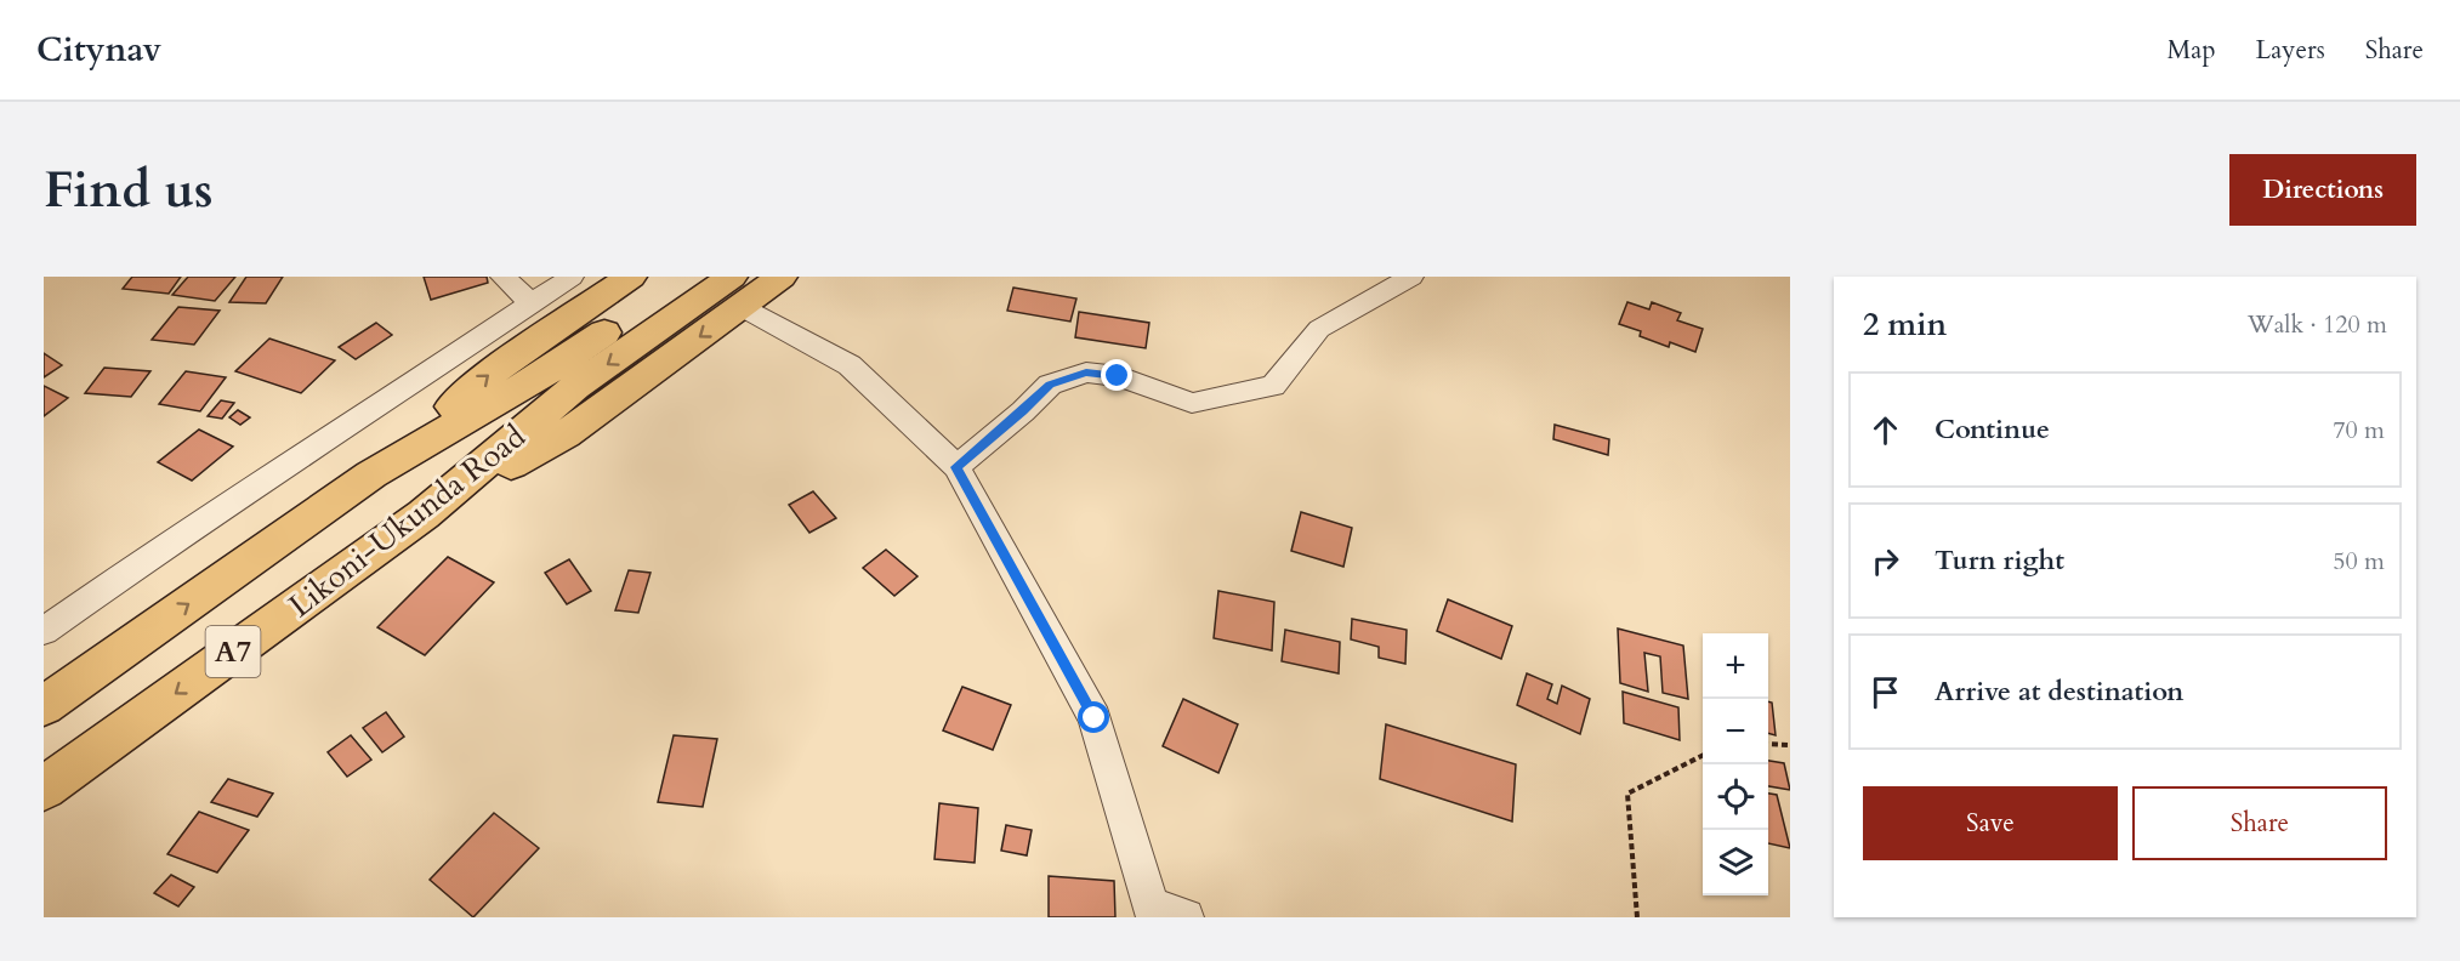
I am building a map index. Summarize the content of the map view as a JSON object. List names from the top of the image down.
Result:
{
  "streets": {
    "highway": ["Likoni-Ukunda Road", "A7"]
  },
  "page": {
    "header": "Citynav",
    "nav": ["Map", "Layers", "Share"],
    "buttons": [
      "Directions",
      ["Save", "Share"]
    ],
    "title": "Find us",
    "heading": ["2 min", "Walk · 120 m"],
    "list": [
      ["Continue", "70 m"],
      ["Turn right", "50 m"],
      "Arrive at destination"
    ],
    "map_buttons": ["+", "−"]
  }
}
